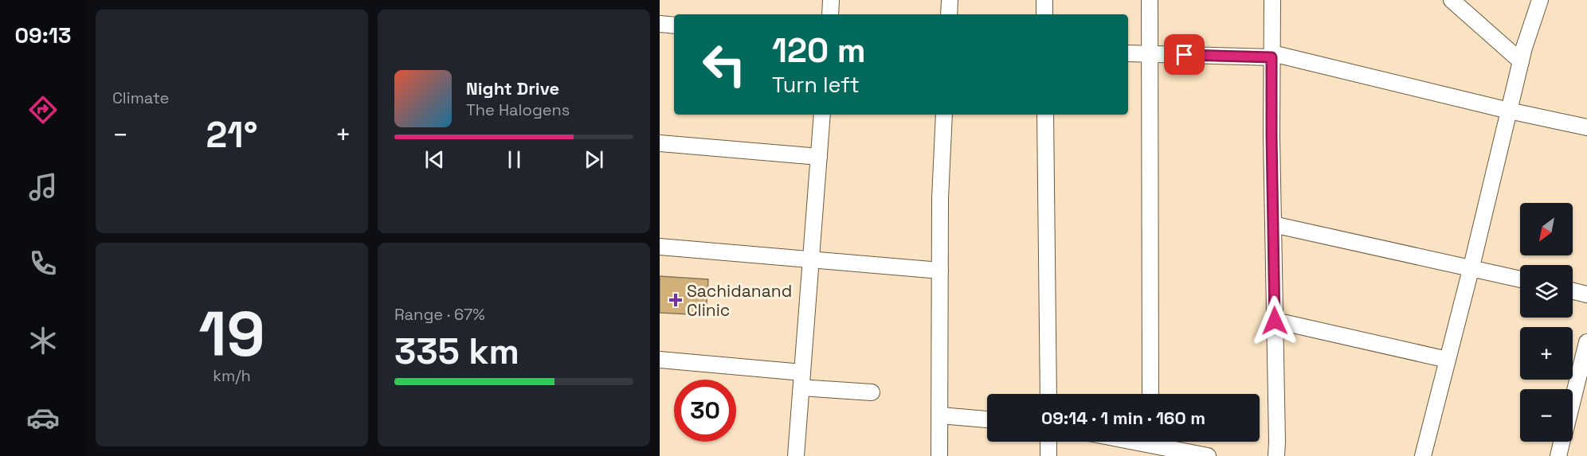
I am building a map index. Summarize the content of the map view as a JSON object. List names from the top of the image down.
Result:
{
  "places": {
    "health": ["Sachidanand Clinic"]
  },
  "north": "bottom left",
  "page": {
    "tabs": "09:13",
    "tile": [
      "Climate",
      ["19", "km/h"],
      ["Range · 67%", "335 km"]
    ],
    "turn": ["120 m", "Turn left"],
    "song": ["Night Drive", "The Halogens"],
    "heat": ["−", "21°", "+"],
    "map_buttons": ["+", "−"],
    "limit": "30",
    "trip": "09:14 · 1 min · 160 m"
  }
}
